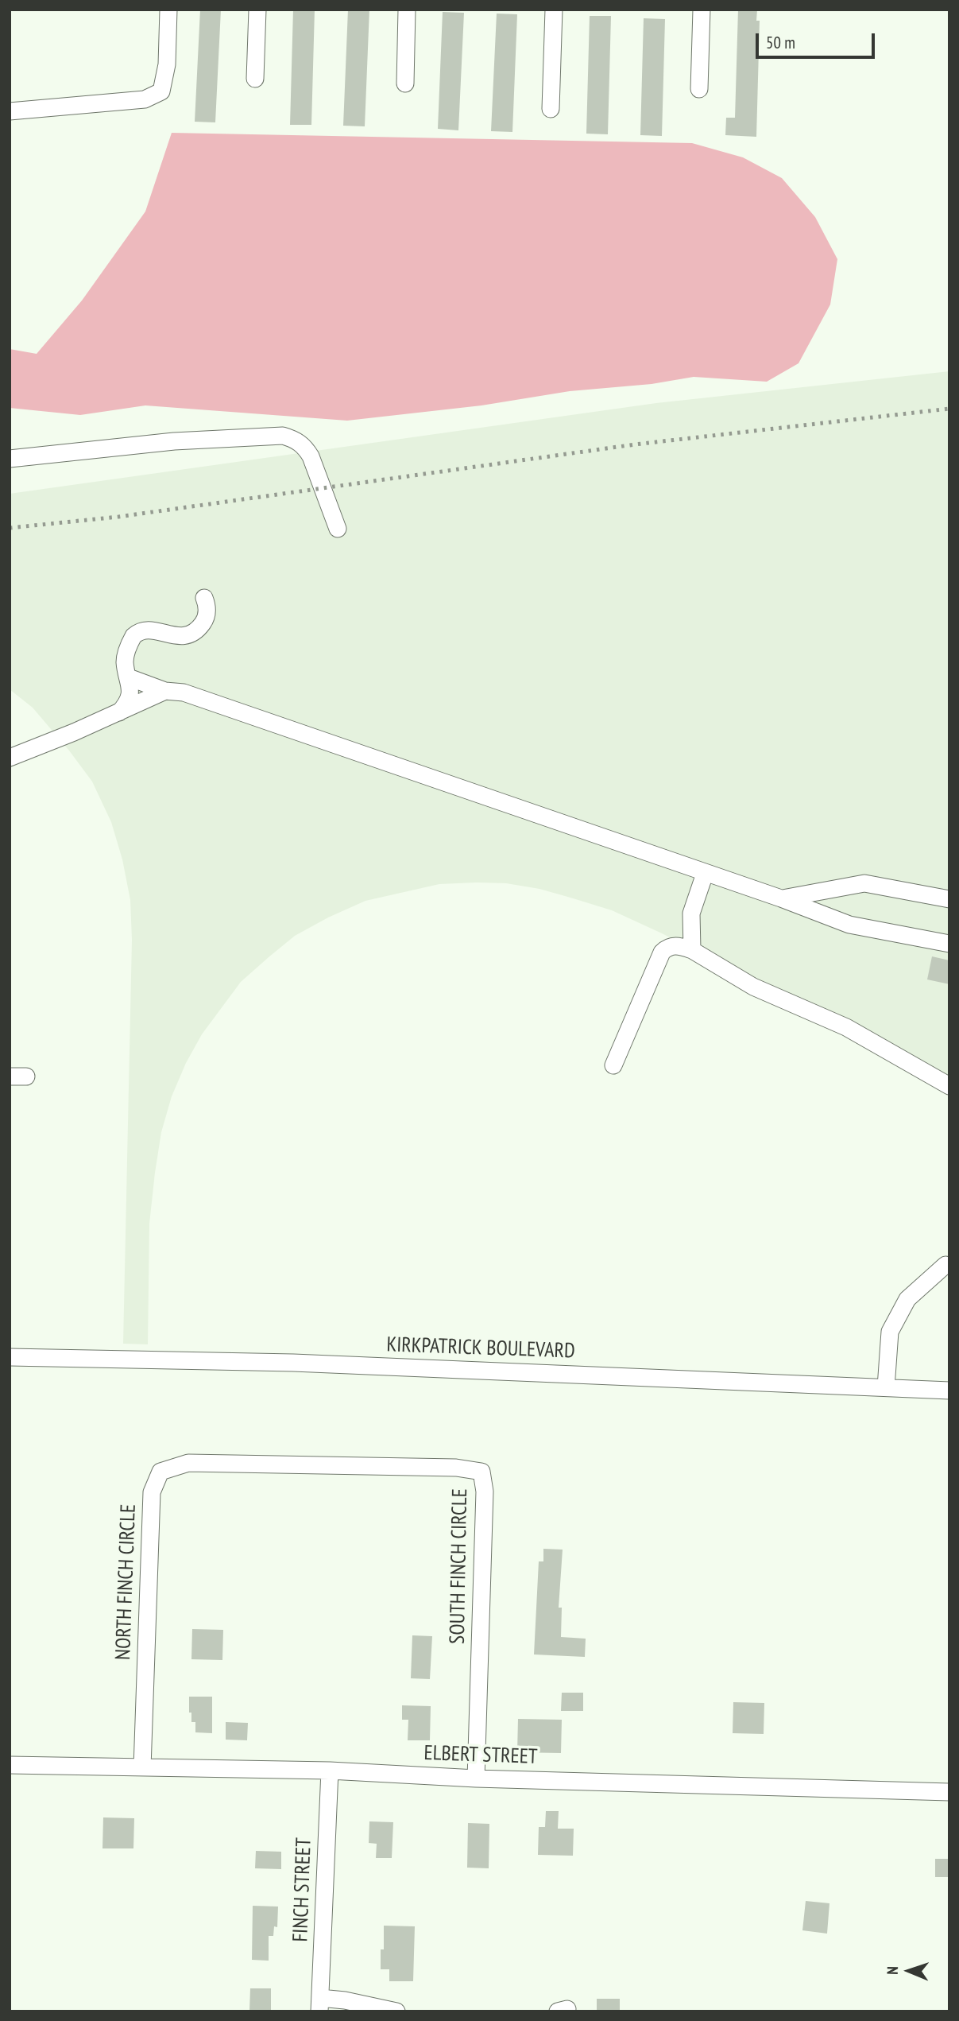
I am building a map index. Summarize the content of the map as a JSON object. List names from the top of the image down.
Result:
{
  "streets": {
    "street": [
      "KIRKPATRICK BOULEVARD",
      "SOUTH FINCH CIRCLE",
      "NORTH FINCH CIRCLE",
      "ELBERT STREET",
      "FINCH STREET"
    ]
  },
  "crossings": [
    ["SOUTH FINCH CIRCLE", "NORTH FINCH CIRCLE"],
    ["SOUTH FINCH CIRCLE", "ELBERT STREET"],
    ["NORTH FINCH CIRCLE", "ELBERT STREET"],
    ["ELBERT STREET", "FINCH STREET"]
  ],
  "scale_bar": "50 m",
  "north": "left"
}
